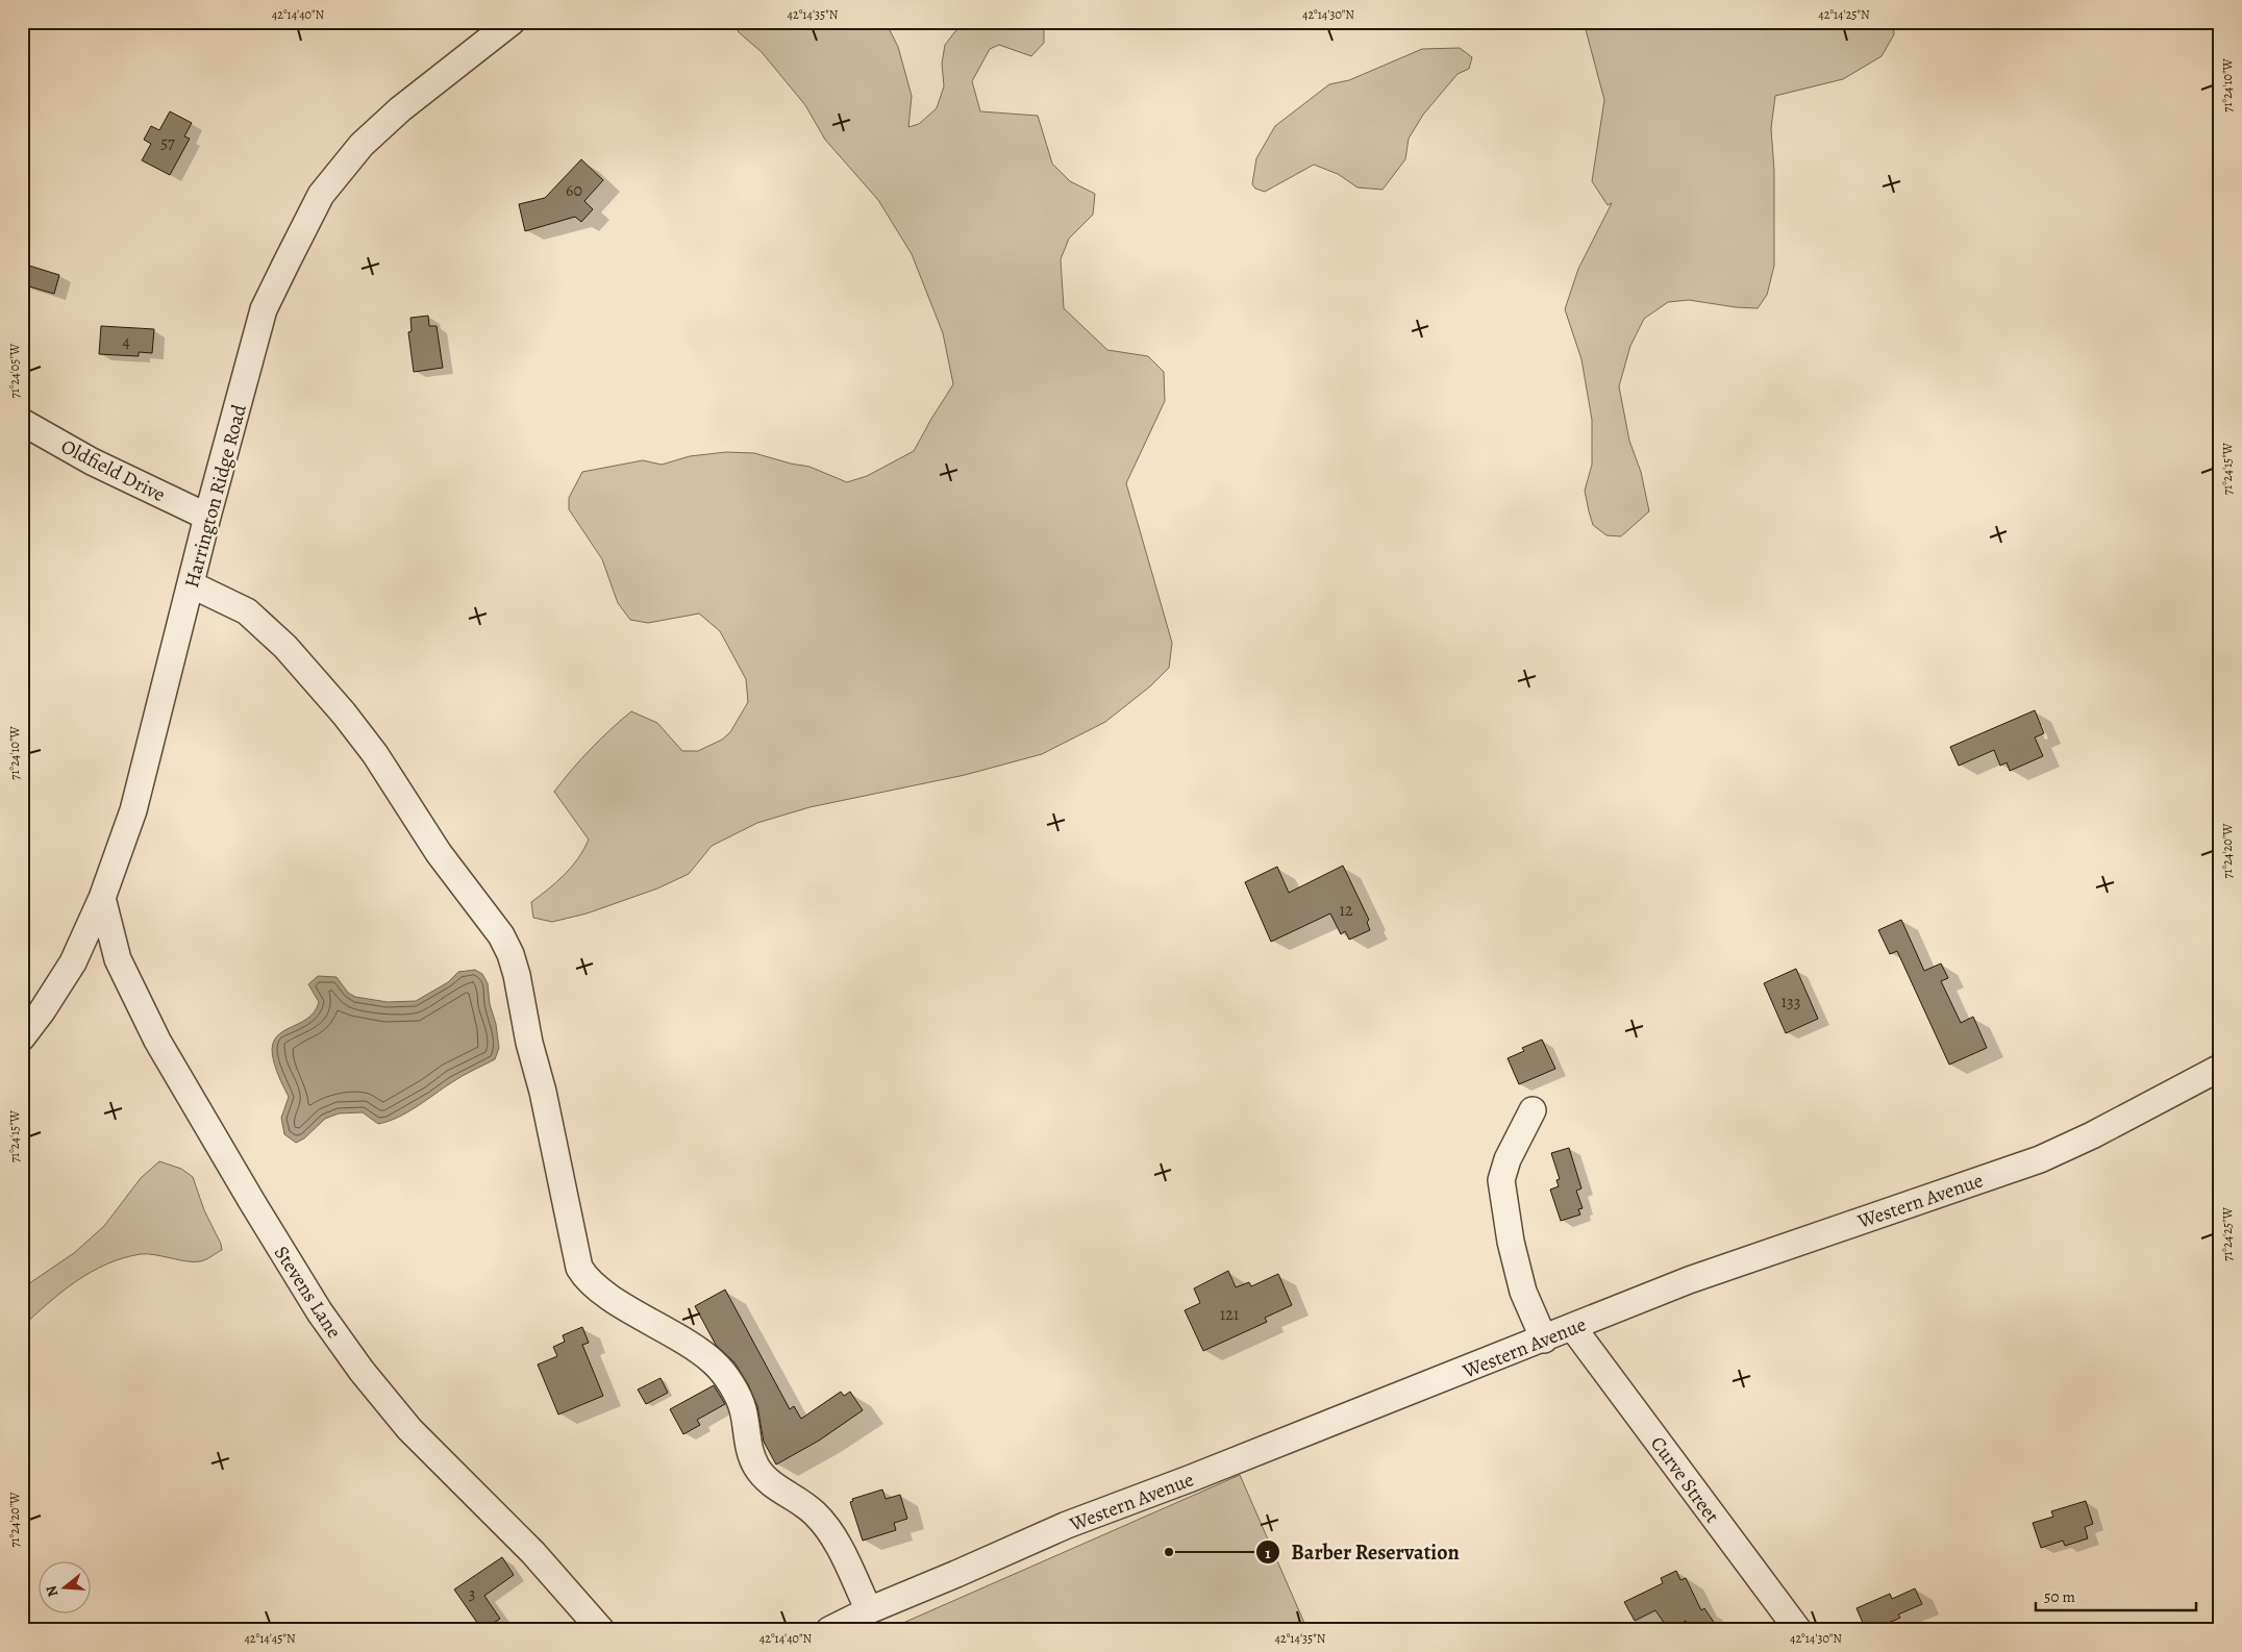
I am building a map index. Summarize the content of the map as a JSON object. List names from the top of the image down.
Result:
{
  "streets": {
    "street": [
      "Oldfield Drive",
      "Harrington Ridge Road",
      "Western Avenue",
      "Stevens Lane",
      "Curve Street"
    ]
  },
  "crossings": [
    ["Oldfield Drive", "Harrington Ridge Road"],
    ["Harrington Ridge Road", "Stevens Lane"],
    ["Western Avenue", "Curve Street"]
  ],
  "places": ["Barber Reservation"],
  "house_numbers": [
    "57",
    "60",
    "4",
    "12",
    "133",
    "121",
    "3"
  ],
  "scale_bar": "50 m",
  "north": "left",
  "coordinates": [
    "42°14'40\"N",
    "42°14'35\"N",
    "42°14'30\"N",
    "42°14'25\"N",
    "71°24'10\"W",
    "71°24'05\"W",
    "71°24'15\"W",
    "71°24'20\"W",
    "71°24'25\"W",
    "42°14'45\"N"
  ]
}
